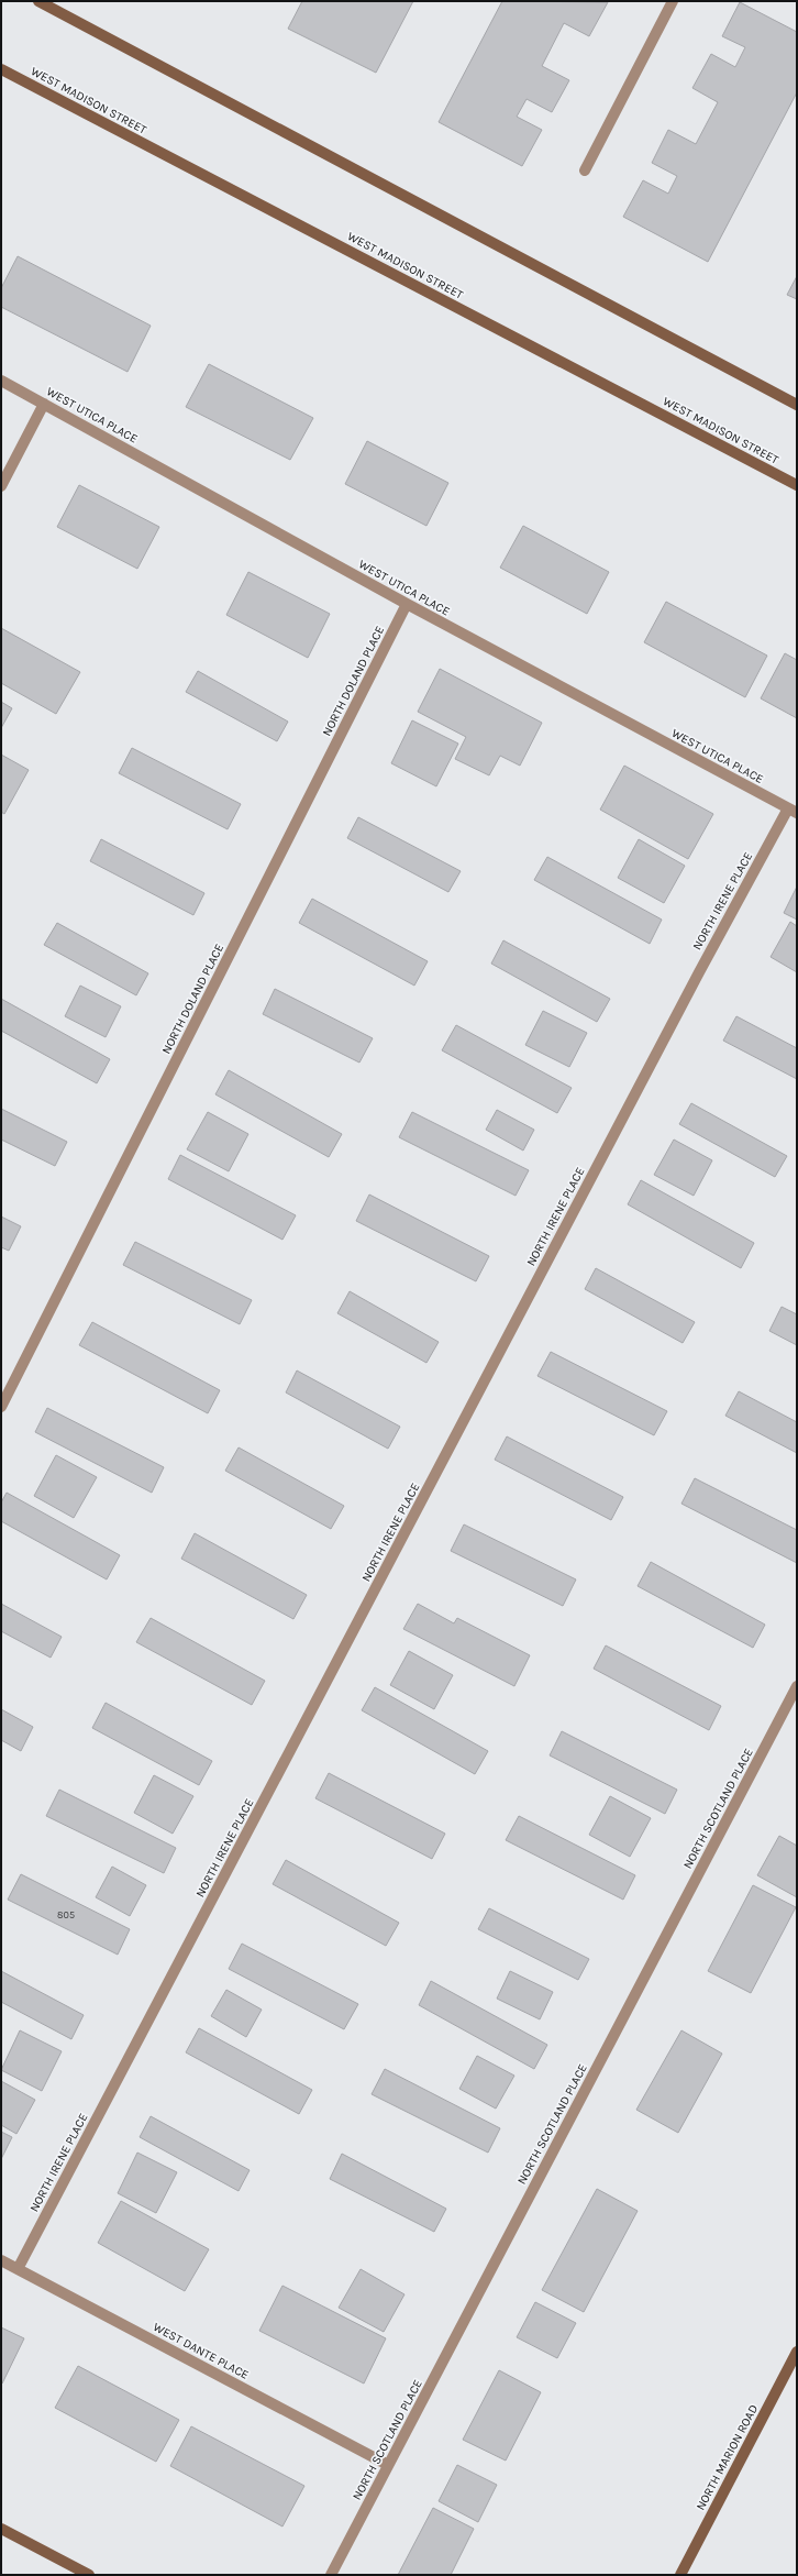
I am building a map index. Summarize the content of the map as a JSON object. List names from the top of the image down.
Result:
{
  "streets": {
    "street": [
      "WEST MADISON STREET",
      "WEST UTICA PLACE",
      "NORTH DOLAND PLACE",
      "NORTH IRENE PLACE",
      "NORTH SCOTLAND PLACE",
      "WEST DANTE PLACE",
      "NORTH MARION ROAD"
    ]
  },
  "crossings": [
    ["WEST UTICA PLACE", "NORTH DOLAND PLACE"],
    ["WEST UTICA PLACE", "NORTH IRENE PLACE"],
    ["NORTH IRENE PLACE", "WEST DANTE PLACE"],
    ["NORTH SCOTLAND PLACE", "WEST DANTE PLACE"]
  ],
  "house_numbers": ["805"]
}
